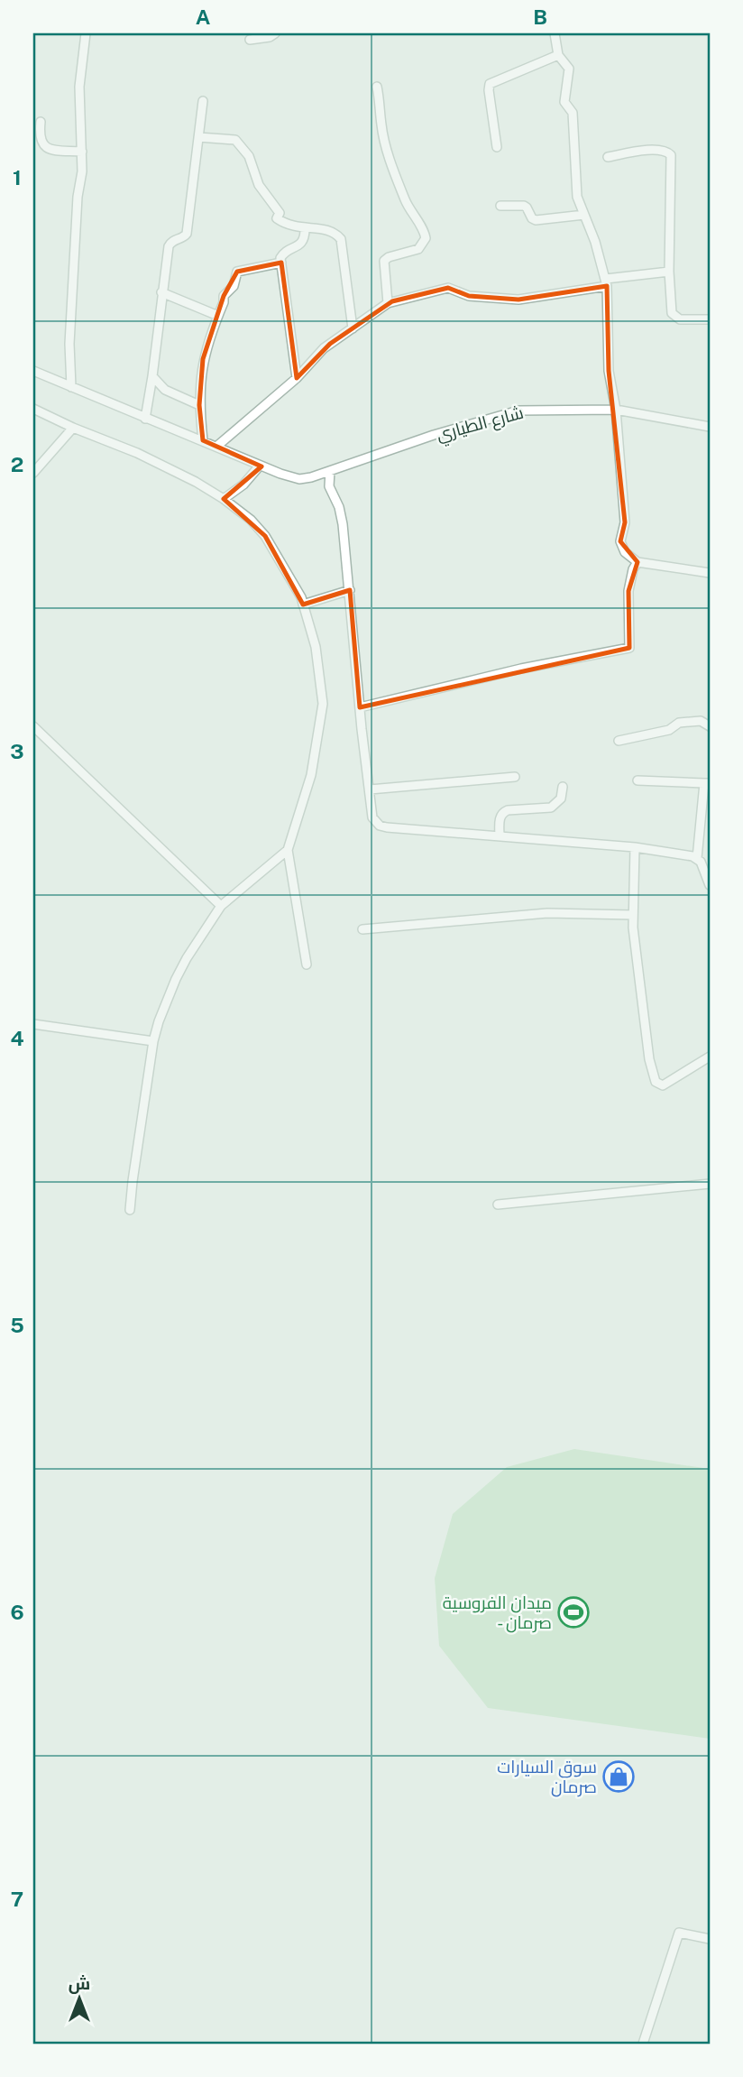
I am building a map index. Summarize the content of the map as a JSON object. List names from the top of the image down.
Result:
{
  "streets": {
    "street": ["شارع الطياري"]
  },
  "places": {
    "sports": ["ميدان الفروسية - صرمان"],
    "shop": ["سوق السيارات صرمان"]
  },
  "north": "top",
  "grid": {
    "columns": ["A", "B"],
    "rows": [
      "1",
      "2",
      "3",
      "4",
      "5",
      "6",
      "7"
    ]
  }
}
